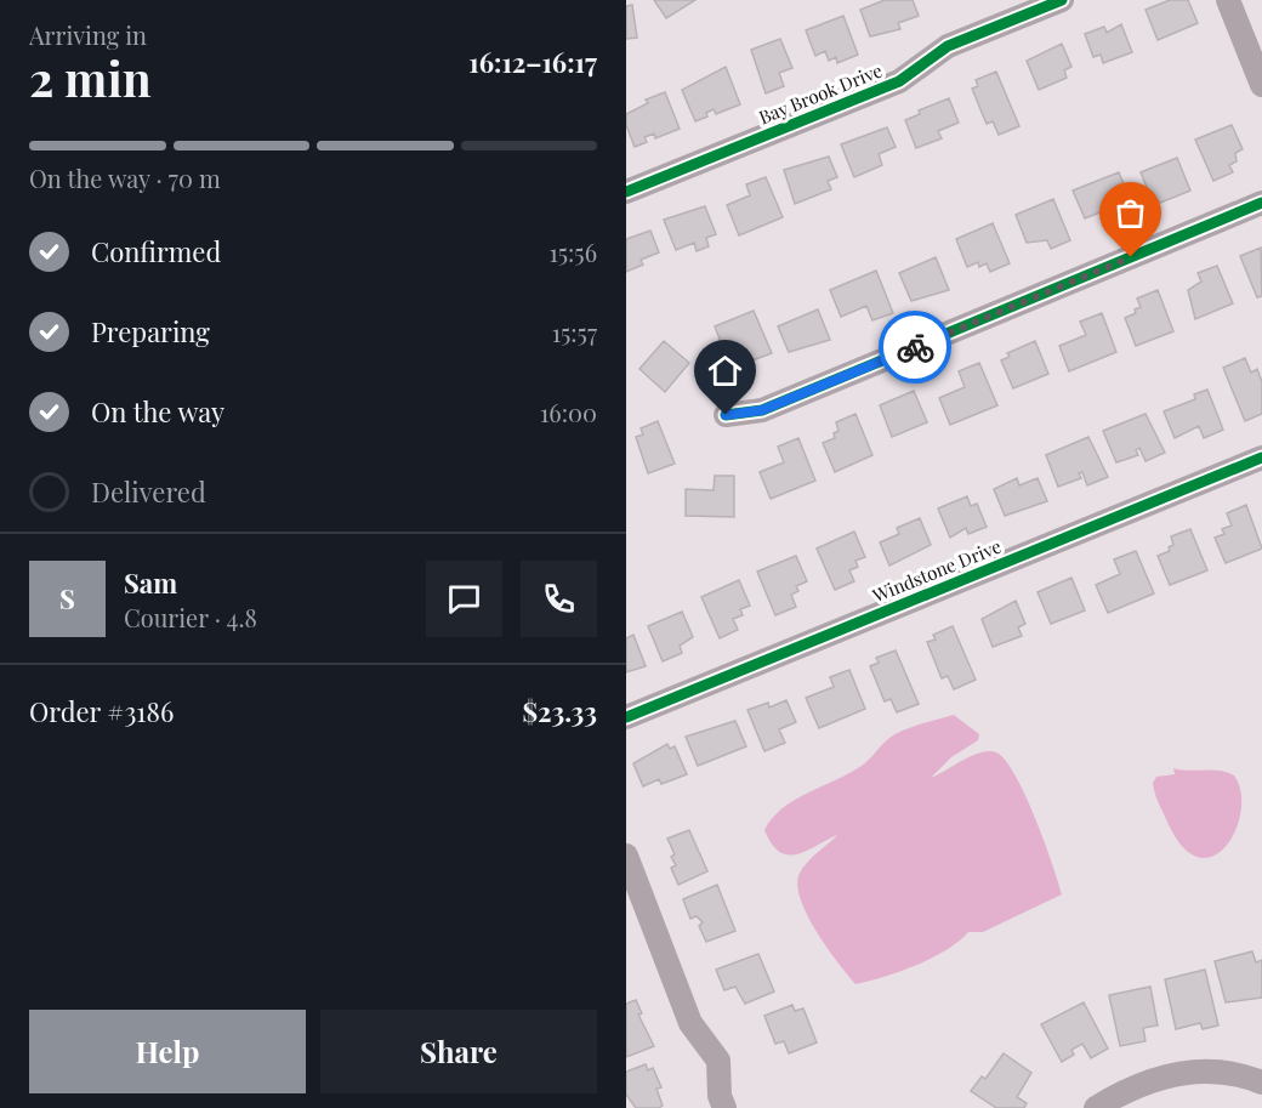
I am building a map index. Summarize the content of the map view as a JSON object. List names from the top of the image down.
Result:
{
  "streets": {
    "street": ["Bay Brook Drive", "Windstone Drive"]
  },
  "page": {
    "heading": ["2 min", "Arriving in", "16:12–16:17"],
    "panel": [
      "Sam",
      "Courier · 4.8",
      "Order #3186",
      "$23.33"
    ],
    "bar": "On the way · 70 m",
    "list": [
      ["Confirmed", "15:56"],
      ["Preparing", "15:57"],
      ["On the way", "16:00"],
      "Delivered"
    ],
    "round": "S",
    "buttons": ["Help", "Share"]
  }
}
